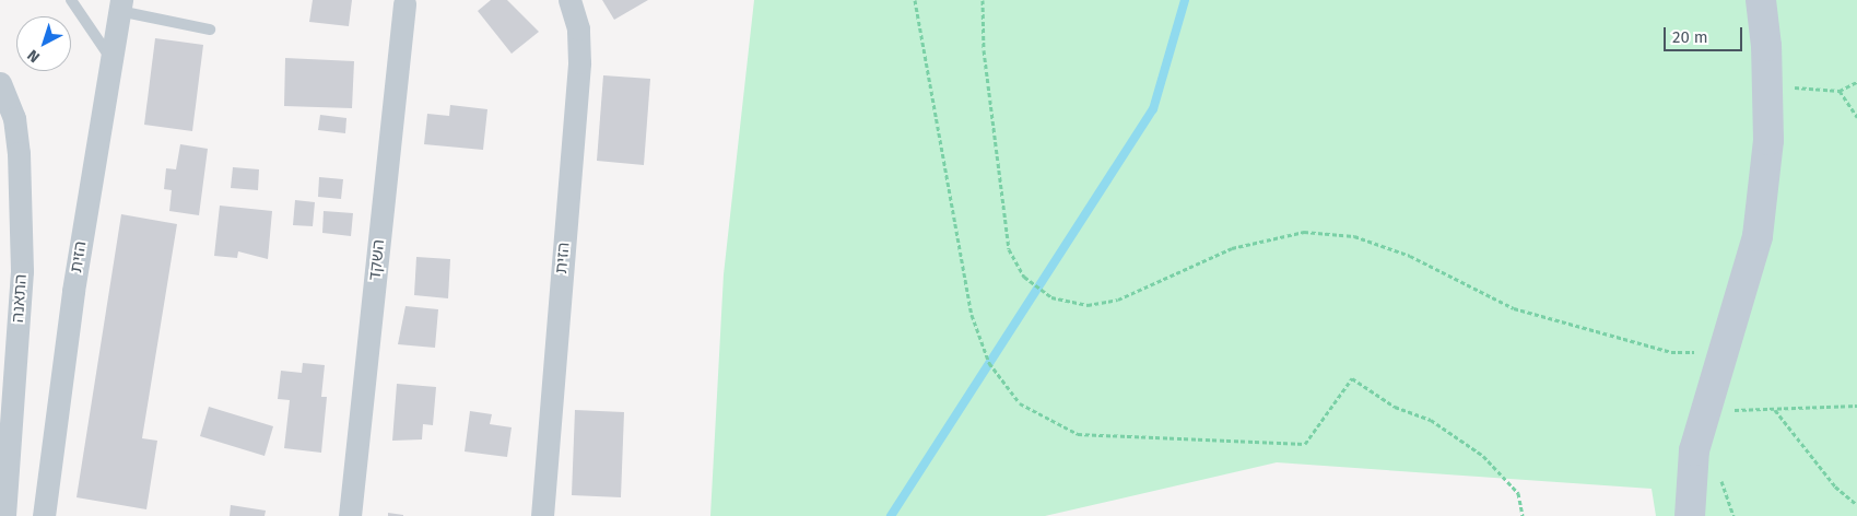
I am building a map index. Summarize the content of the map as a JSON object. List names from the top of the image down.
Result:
{
  "streets": {
    "street": ["הזית", "השקד", "התאנה"]
  },
  "scale_bar": "20 m",
  "north": "bottom left"
}
